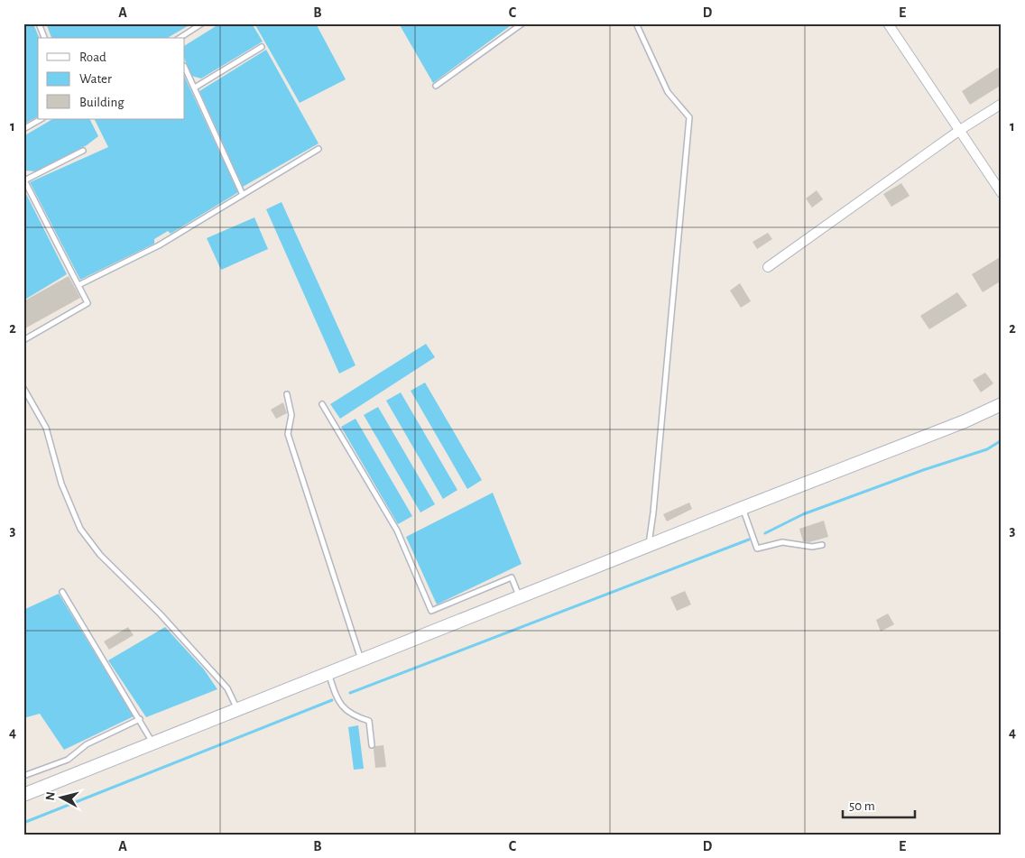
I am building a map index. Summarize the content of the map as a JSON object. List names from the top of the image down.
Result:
{
  "legend": ["Road", "Water", "Building"],
  "scale_bar": "50 m",
  "north": "left",
  "grid": {
    "columns": [
      "A",
      "B",
      "C",
      "D",
      "E"
    ],
    "rows": [
      "1",
      "2",
      "3",
      "4"
    ]
  }
}
